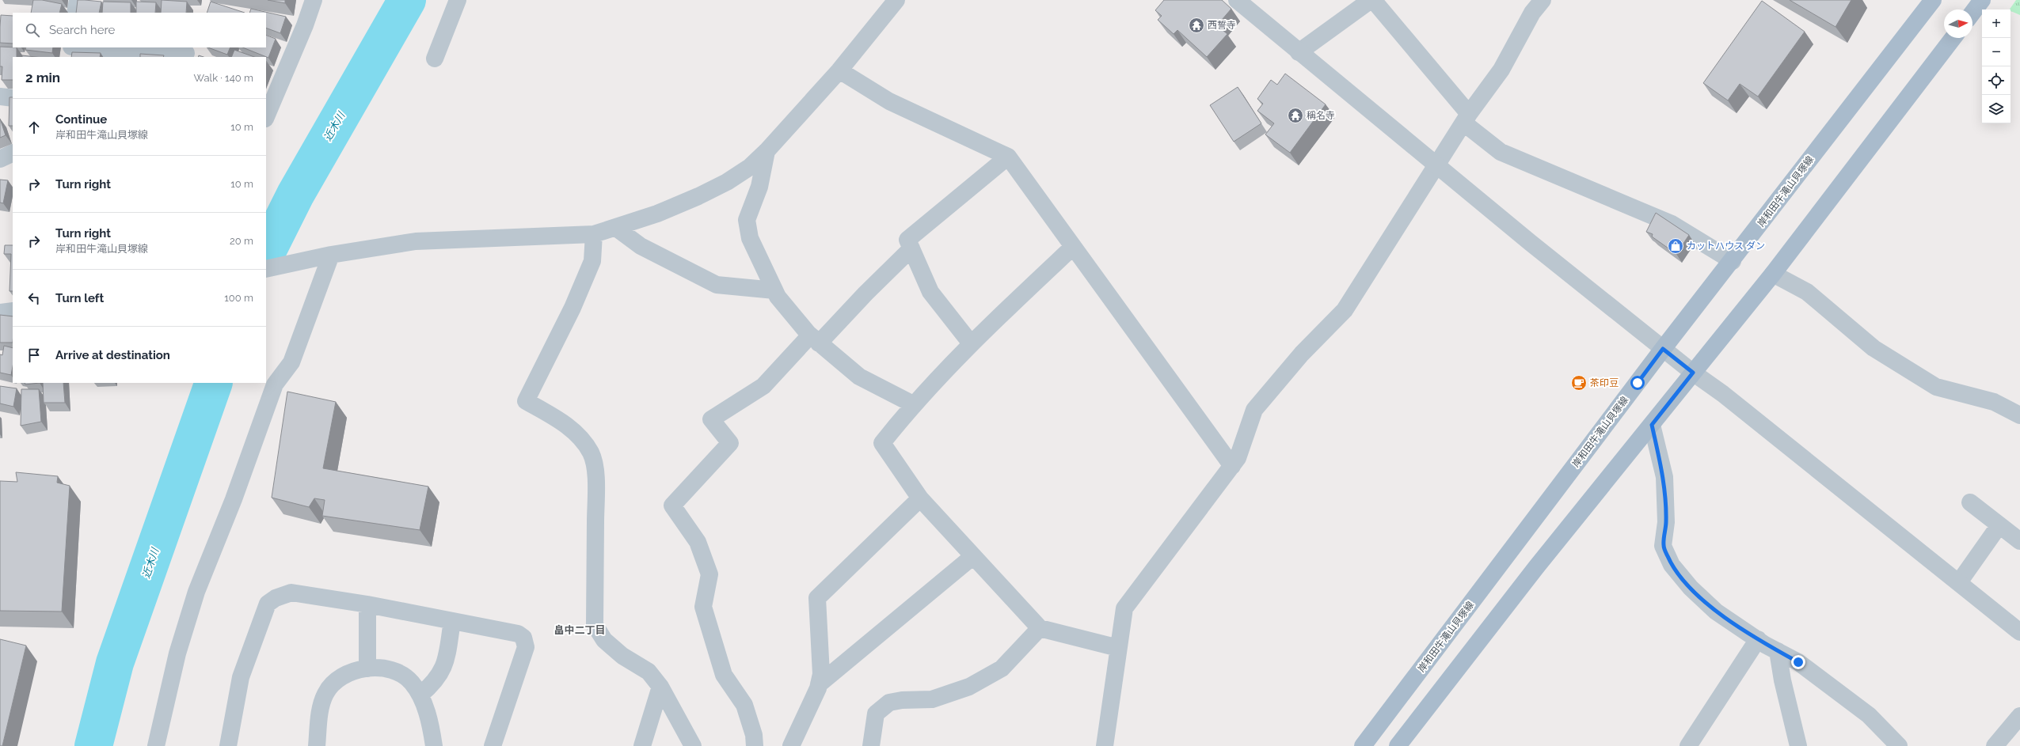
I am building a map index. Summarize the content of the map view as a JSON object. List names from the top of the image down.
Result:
{
  "streets": {
    "main road": ["岸和田牛滝山貝塚線"]
  },
  "districts": ["畠中二丁目"],
  "water": ["近木川"],
  "places": {
    "temple": ["西誓寺", "稱名寺"],
    "shop": ["カットハウス ダン"],
    "cafe": ["茶印豆"]
  },
  "north": "right",
  "page": {
    "map_buttons": ["+", "−"],
    "search": "Search here",
    "heading": ["2 min", "Walk · 140 m"],
    "list": [
      ["Continue", "岸和田牛滝山貝塚線", "10 m"],
      ["Turn right", "10 m"],
      ["Turn right", "岸和田牛滝山貝塚線", "20 m"],
      ["Turn left", "100 m"],
      "Arrive at destination"
    ]
  }
}
